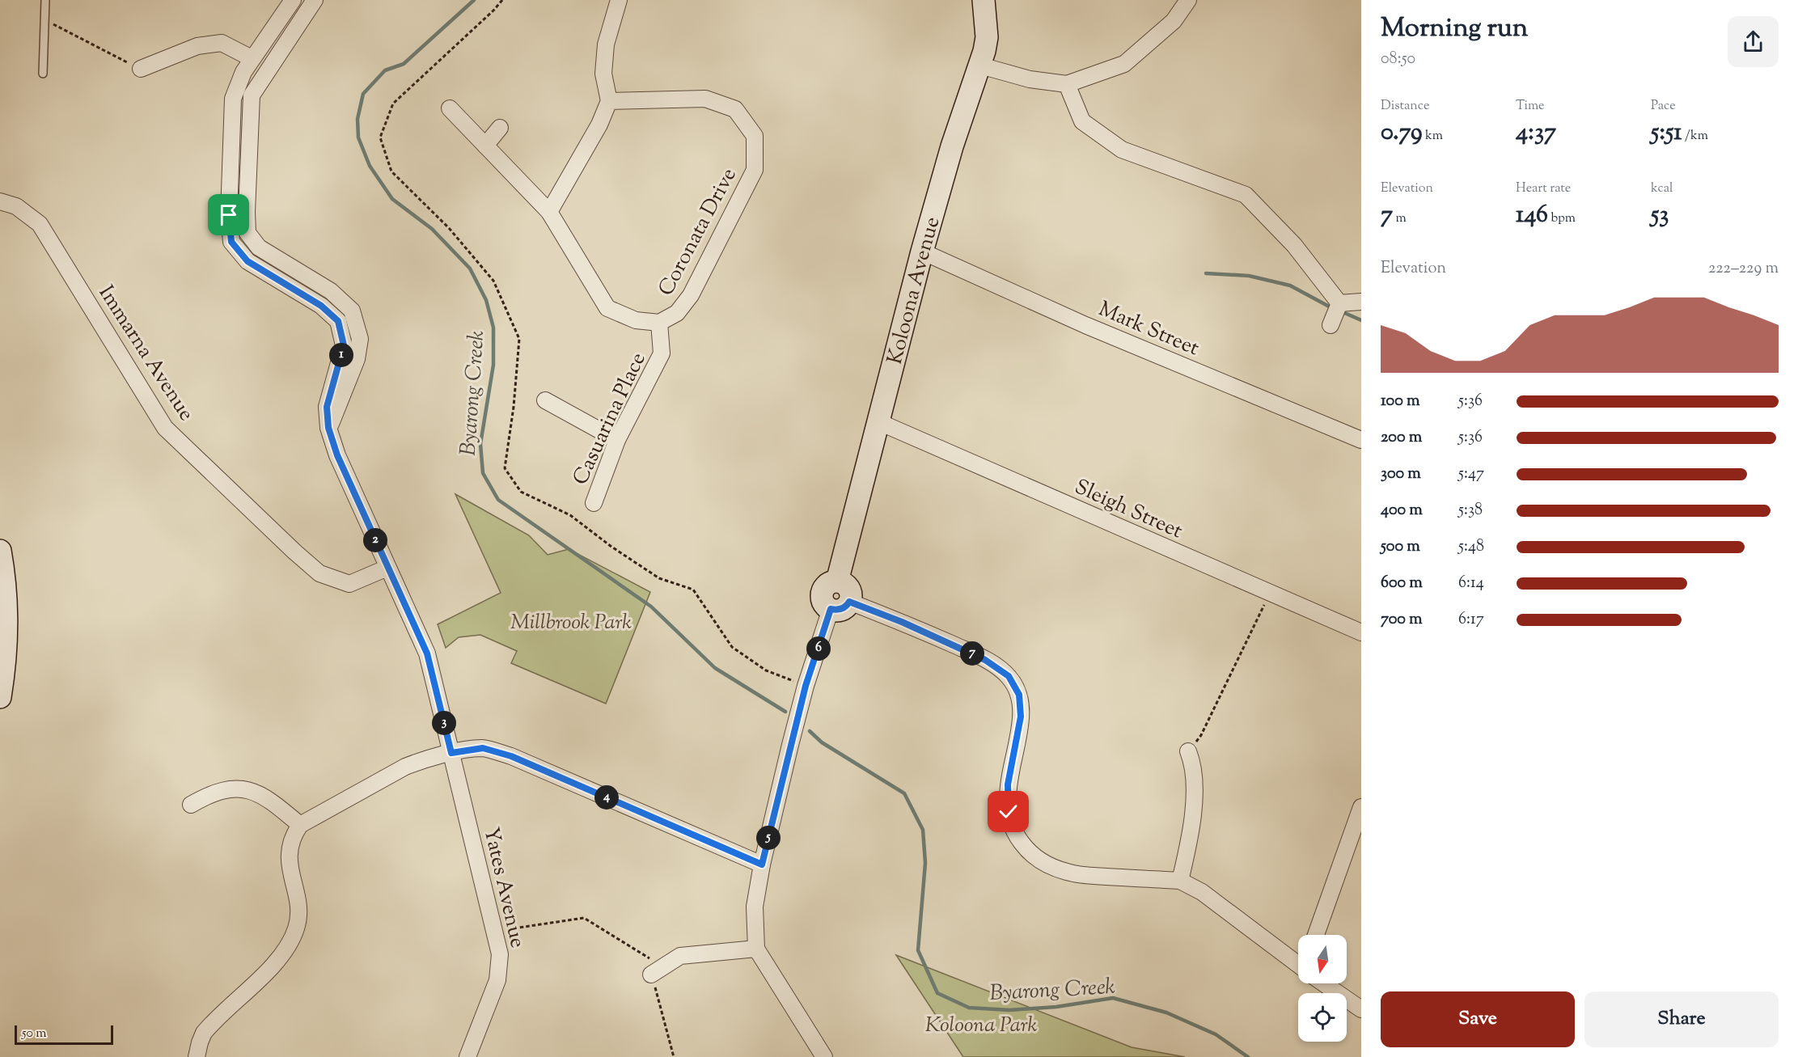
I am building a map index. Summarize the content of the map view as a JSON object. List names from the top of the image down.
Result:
{
  "streets": {
    "street": [
      "Coronata Drive",
      "Koloona Avenue",
      "Mark Street",
      "Immarna Avenue",
      "Casuarina Place",
      "Sleigh Street",
      "Yates Avenue"
    ]
  },
  "crossings": [
    ["Coronata Drive", "Casuarina Place"],
    ["Koloona Avenue", "Mark Street"],
    ["Koloona Avenue", "Sleigh Street"],
    ["Immarna Avenue", "Yates Avenue"]
  ],
  "water": ["Byarong Creek"],
  "parks": ["Millbrook Park", "Koloona Park"],
  "scale_bar": "50 m",
  "north": "bottom",
  "page": {
    "heading": ["Morning run", "08:50"],
    "stats": [
      ["Distance", "0.79 km"],
      ["Time", "4:37"],
      ["Pace", "5:51 /km"],
      ["Elevation", "7 m"],
      ["Heart rate", "146 bpm"],
      ["kcal", "53"]
    ],
    "chart": ["Elevation", "222–229 m"],
    "pins": [
      "1",
      "2",
      "6",
      "7",
      "3",
      "4",
      "5"
    ],
    "list": [
      {
        "name": "100 m",
        "note": "5:36"
      },
      {
        "name": "200 m",
        "note": "5:36"
      },
      {
        "name": "300 m",
        "note": "5:47"
      },
      {
        "name": "400 m",
        "note": "5:38"
      },
      {
        "name": "500 m",
        "note": "5:48"
      },
      {
        "name": "600 m",
        "note": "6:14"
      },
      {
        "name": "700 m",
        "note": "6:17"
      }
    ],
    "buttons": ["Save", "Share"],
    "scale": "50 m"
  }
}
